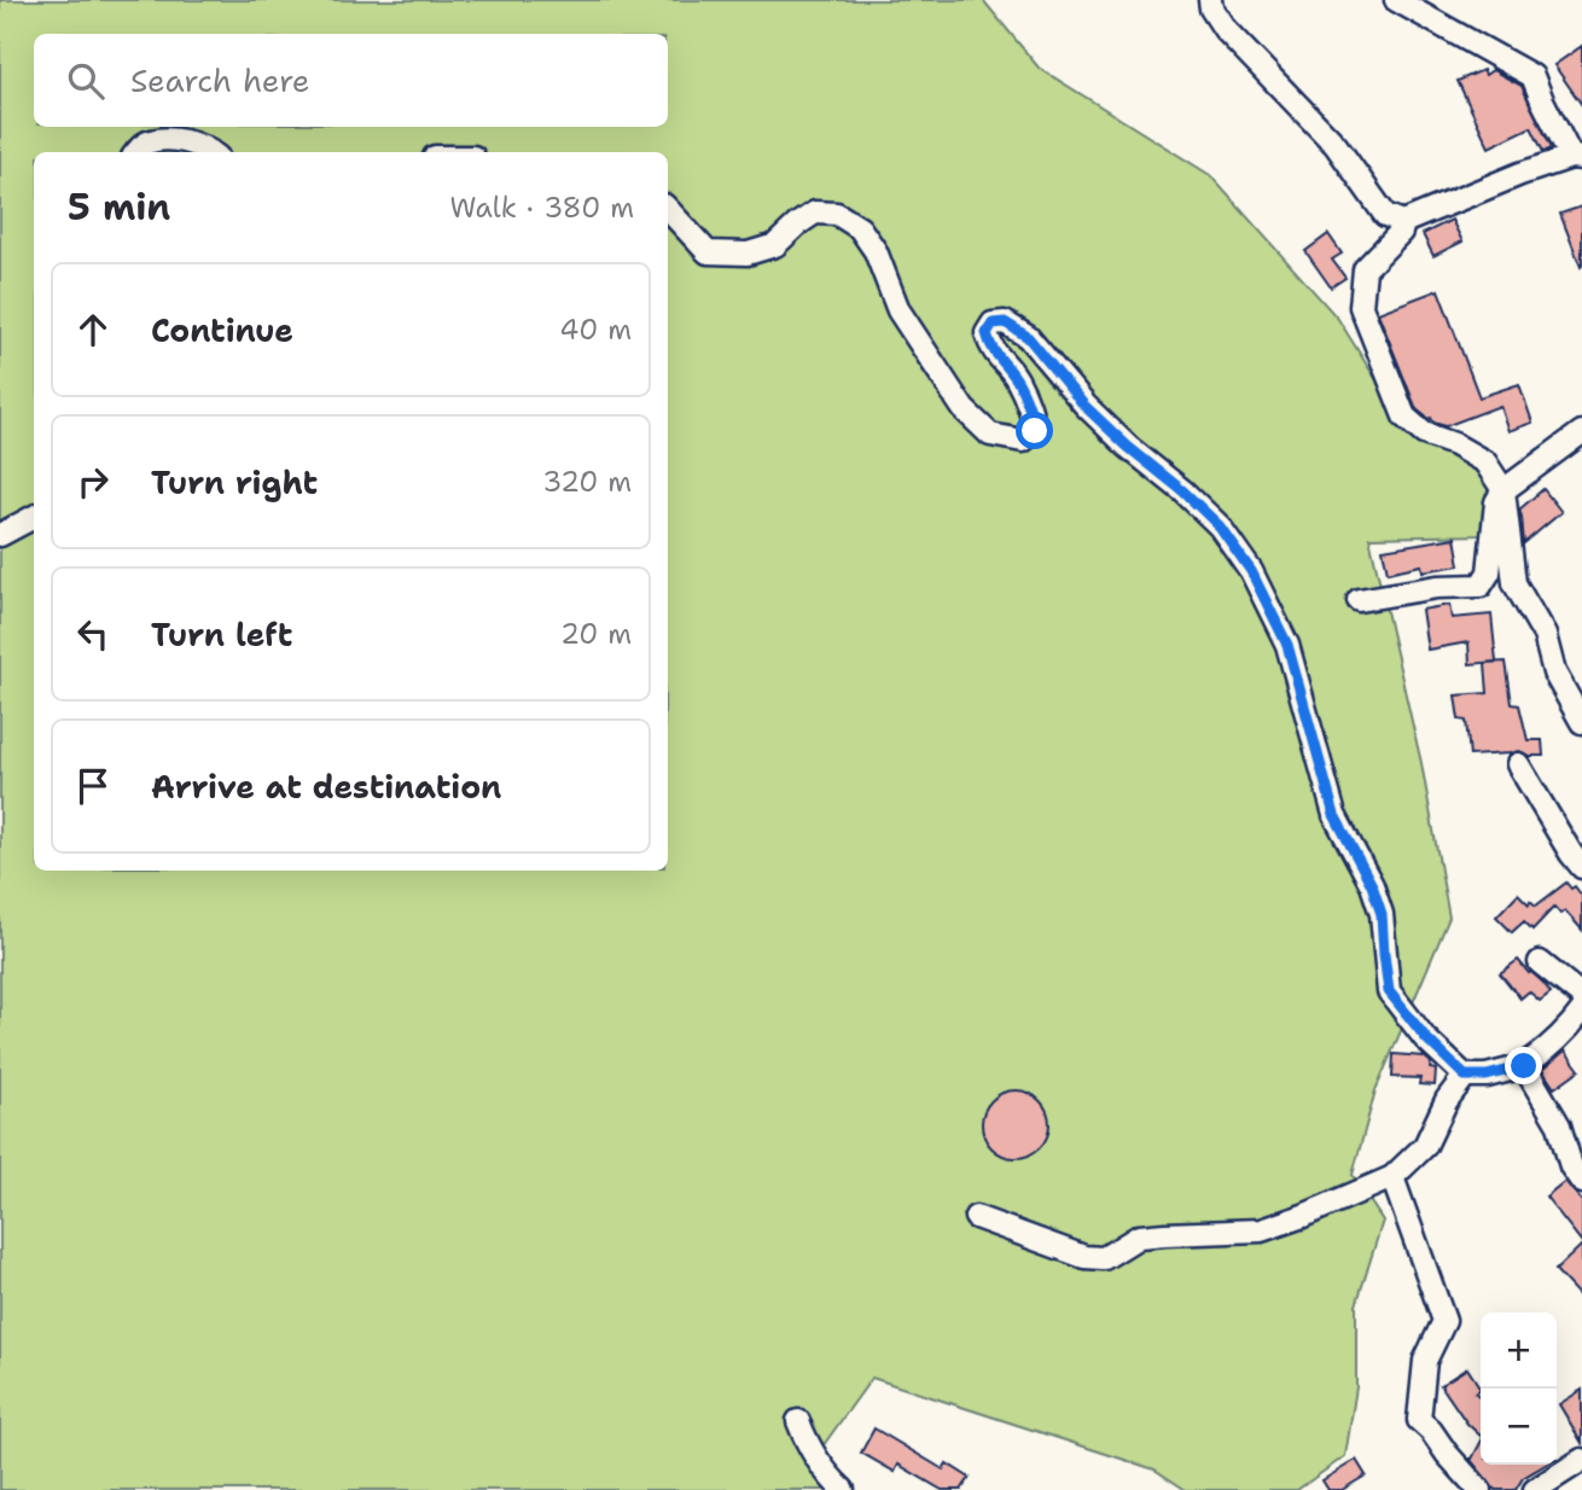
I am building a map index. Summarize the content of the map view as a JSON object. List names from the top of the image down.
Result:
{
  "page": {
    "search": "Search here",
    "heading": ["5 min", "Walk · 380 m"],
    "list": [
      ["Continue", "40 m"],
      ["Turn right", "320 m"],
      ["Turn left", "20 m"],
      "Arrive at destination"
    ],
    "map_buttons": ["+", "−"]
  }
}
